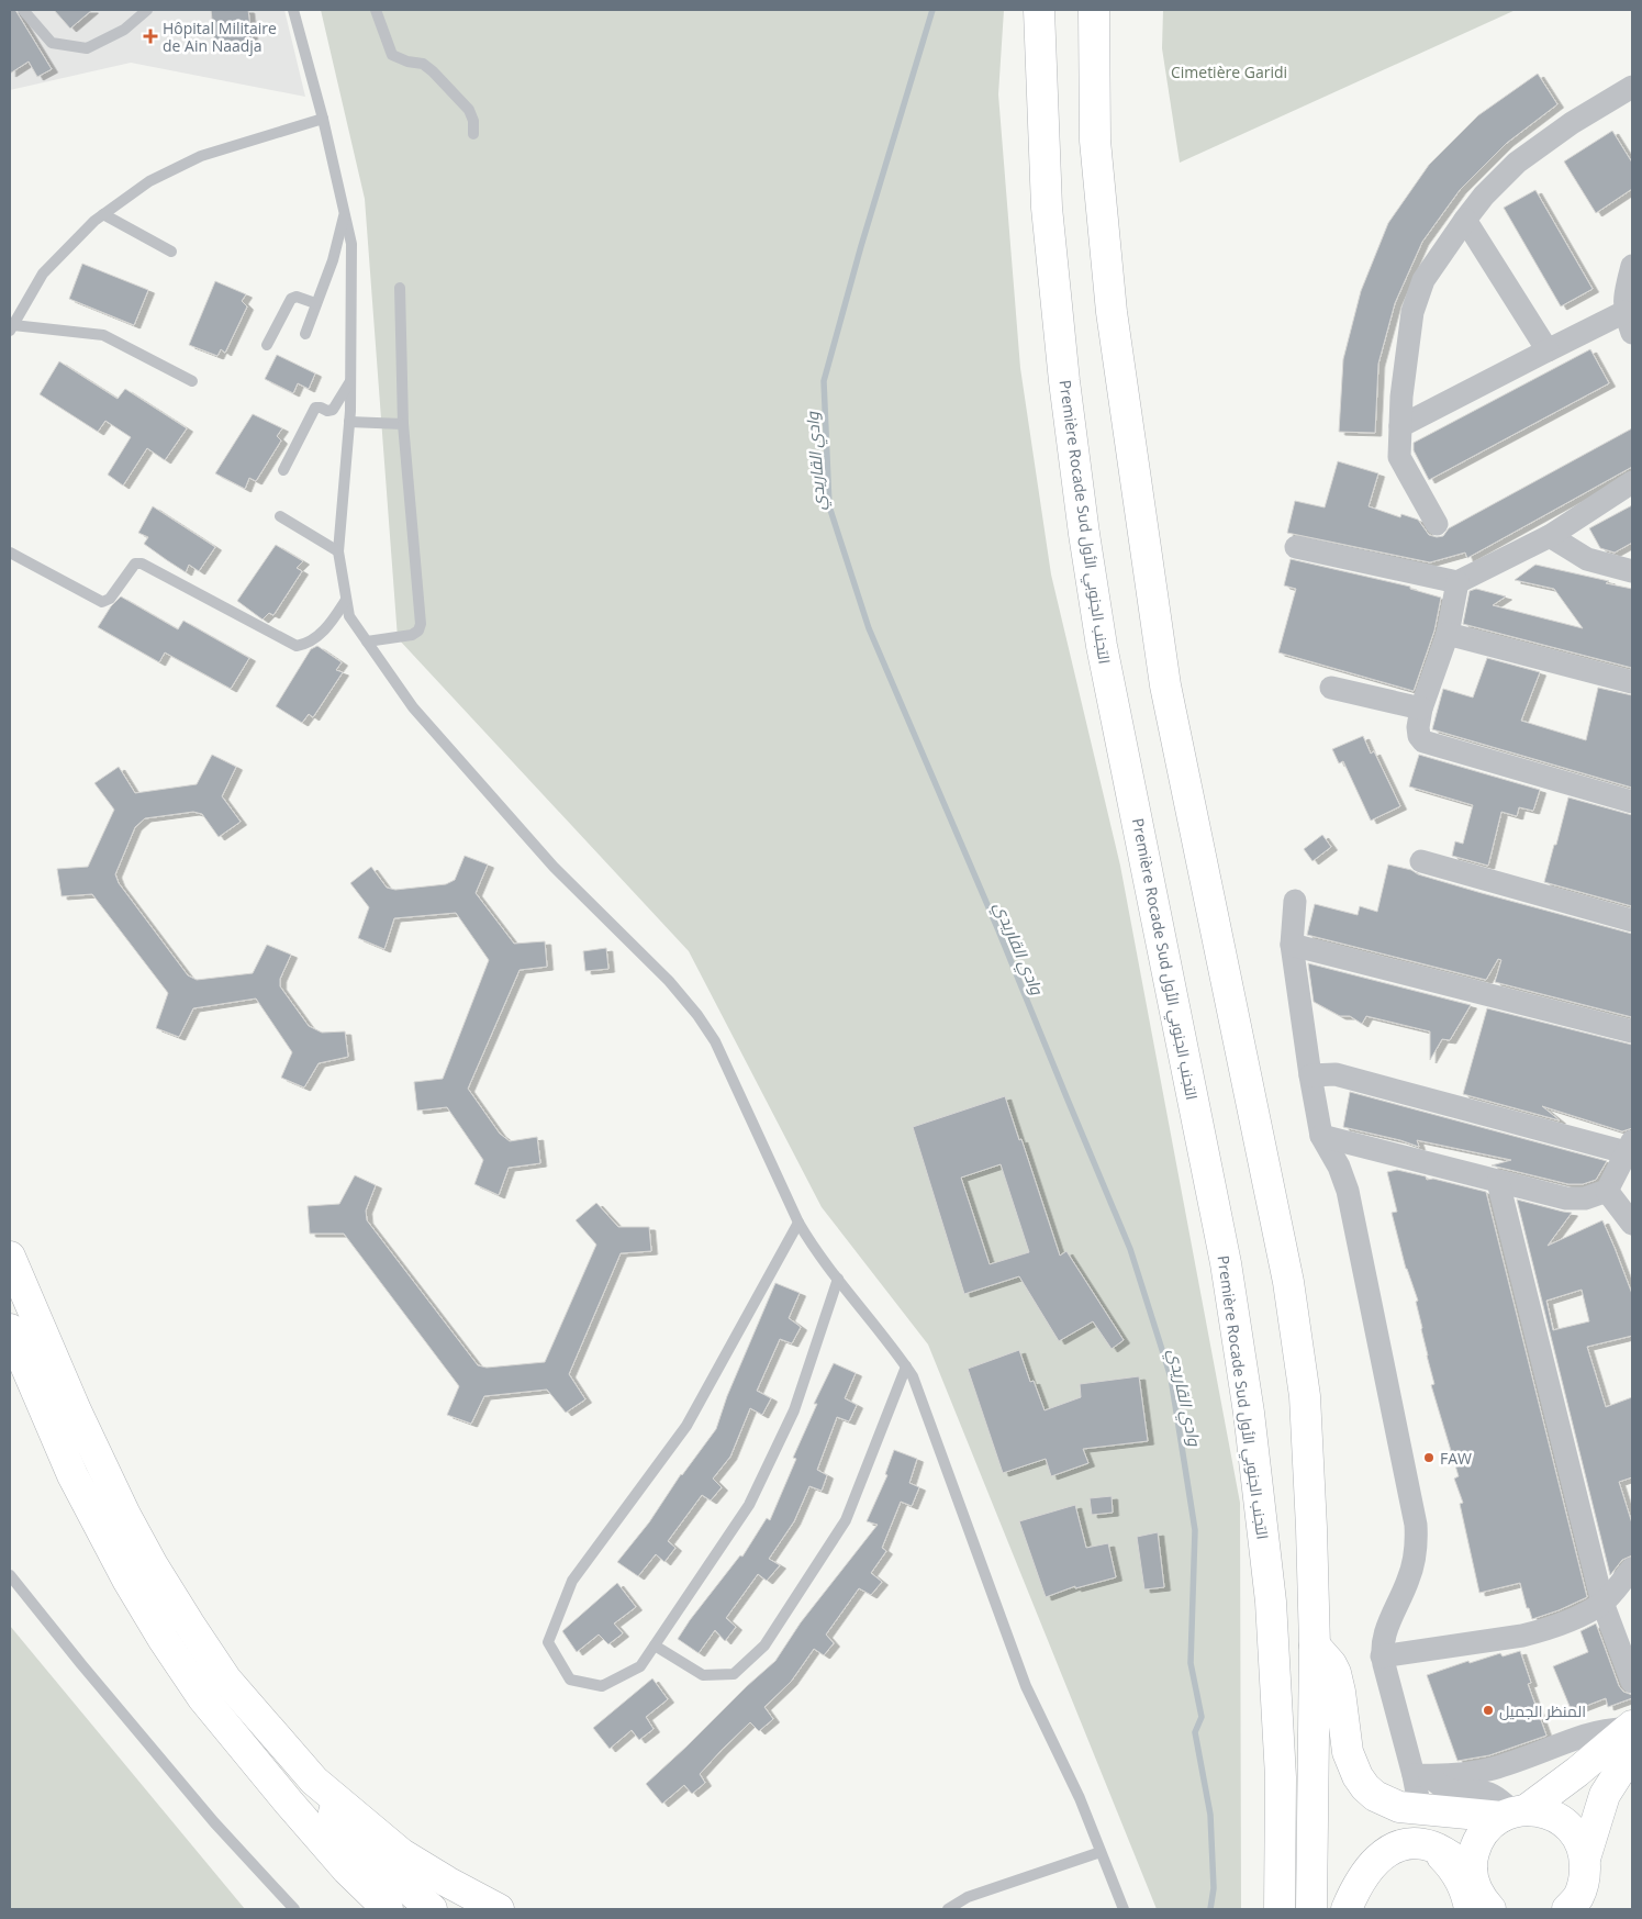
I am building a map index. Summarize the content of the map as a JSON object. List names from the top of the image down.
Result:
{
  "streets": {
    "main road": ["Première Rocade Sud التجنب الجنوبي الأول"]
  },
  "water": ["وادي القاريدي"],
  "parks": ["Cimetière Garidi"],
  "places": {
    "health": ["Hôpital Militaire de Ain Naadja"],
    "other": ["FAW", "المنظر الجميل"]
  }
}
